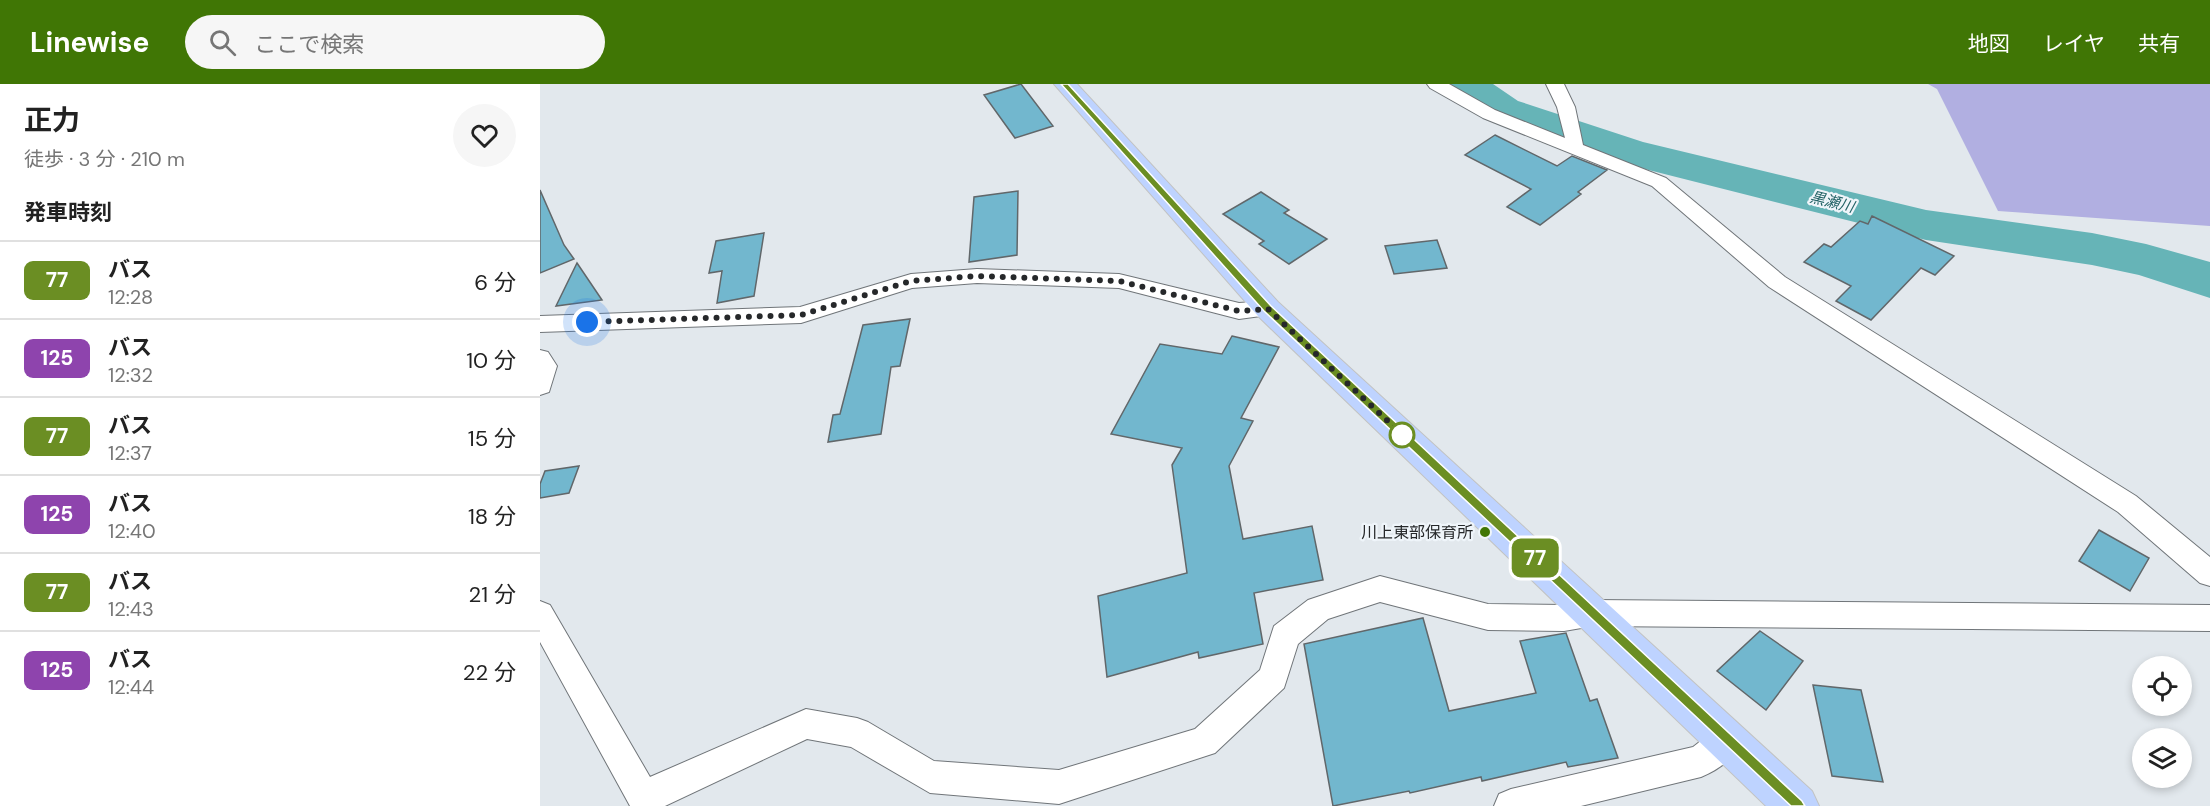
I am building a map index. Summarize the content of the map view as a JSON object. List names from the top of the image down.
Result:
{
  "water": ["黒瀬川"],
  "places": ["川上東部保育所"],
  "lines": ["bus line 77"],
  "page": {
    "header": "Linewise",
    "search": "ここで検索",
    "nav": ["地図", "レイヤ", "共有"],
    "heading": [
      ["正力", "徒歩 · 3 分 · 210 m"],
      "発車時刻"
    ],
    "on_map": "77",
    "list": [
      {
        "mark": "77",
        "name": "バス",
        "note": "12:28",
        "value": "6 分"
      },
      {
        "mark": "125",
        "name": "バス",
        "note": "12:32",
        "value": "10 分"
      },
      {
        "mark": "77",
        "name": "バス",
        "note": "12:37",
        "value": "15 分"
      },
      {
        "mark": "125",
        "name": "バス",
        "note": "12:40",
        "value": "18 分"
      },
      {
        "mark": "77",
        "name": "バス",
        "note": "12:43",
        "value": "21 分"
      },
      {
        "mark": "125",
        "name": "バス",
        "note": "12:44",
        "value": "22 分"
      }
    ]
  }
}
